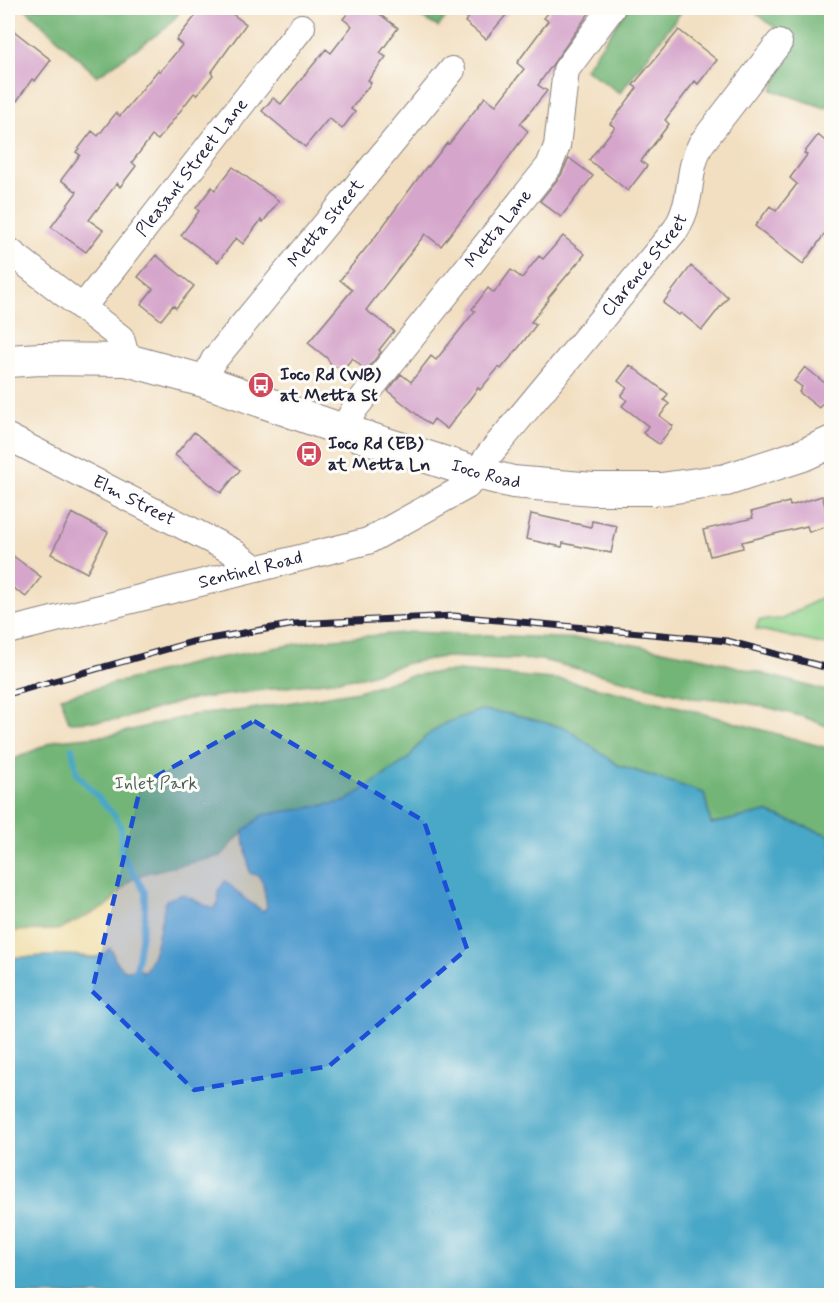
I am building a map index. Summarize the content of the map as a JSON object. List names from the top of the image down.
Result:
{
  "streets": {
    "main road": ["Ioco Road"],
    "street": [
      "Pleasant Street Lane",
      "Metta Street",
      "Metta Lane",
      "Clarence Street",
      "Elm Street",
      "Sentinel Road"
    ]
  },
  "crossings": [
    ["Metta Street", "Ioco Road"],
    ["Metta Lane", "Ioco Road"],
    ["Clarence Street", "Ioco Road"],
    ["Clarence Street", "Sentinel Road"],
    ["Ioco Road", "Sentinel Road"],
    ["Elm Street", "Sentinel Road"]
  ],
  "parks": ["Inlet Park"],
  "places": {
    "bus stop": ["Ioco Rd (WB) at Metta St", "Ioco Rd (EB) at Metta Ln"]
  }
}
